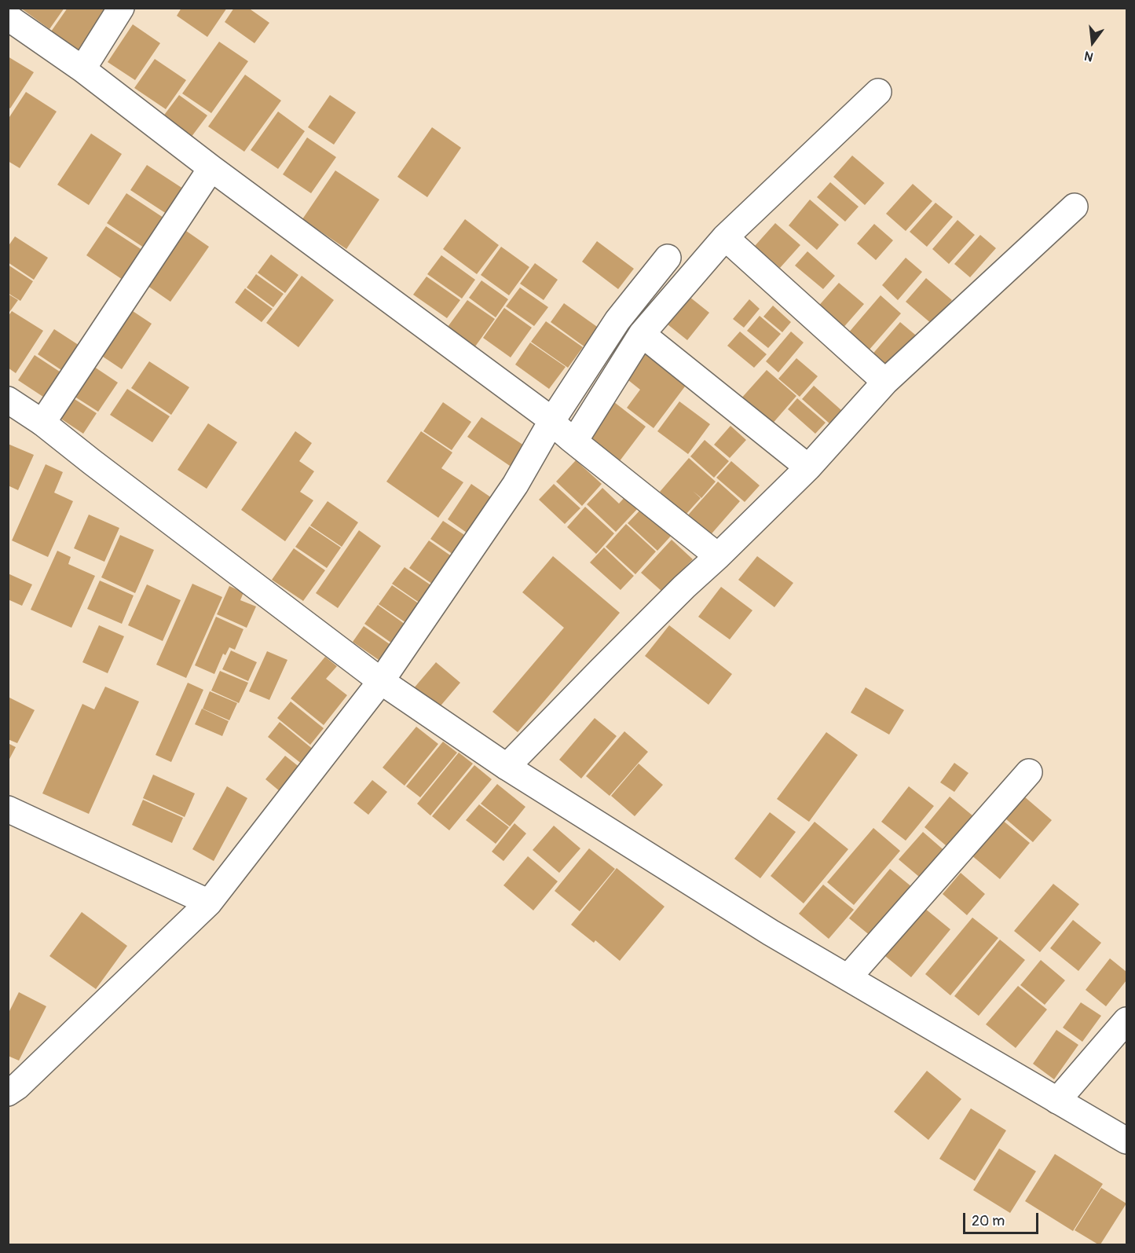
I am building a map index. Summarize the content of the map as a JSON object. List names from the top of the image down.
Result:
{
  "scale_bar": "20 m",
  "north": "bottom"
}
